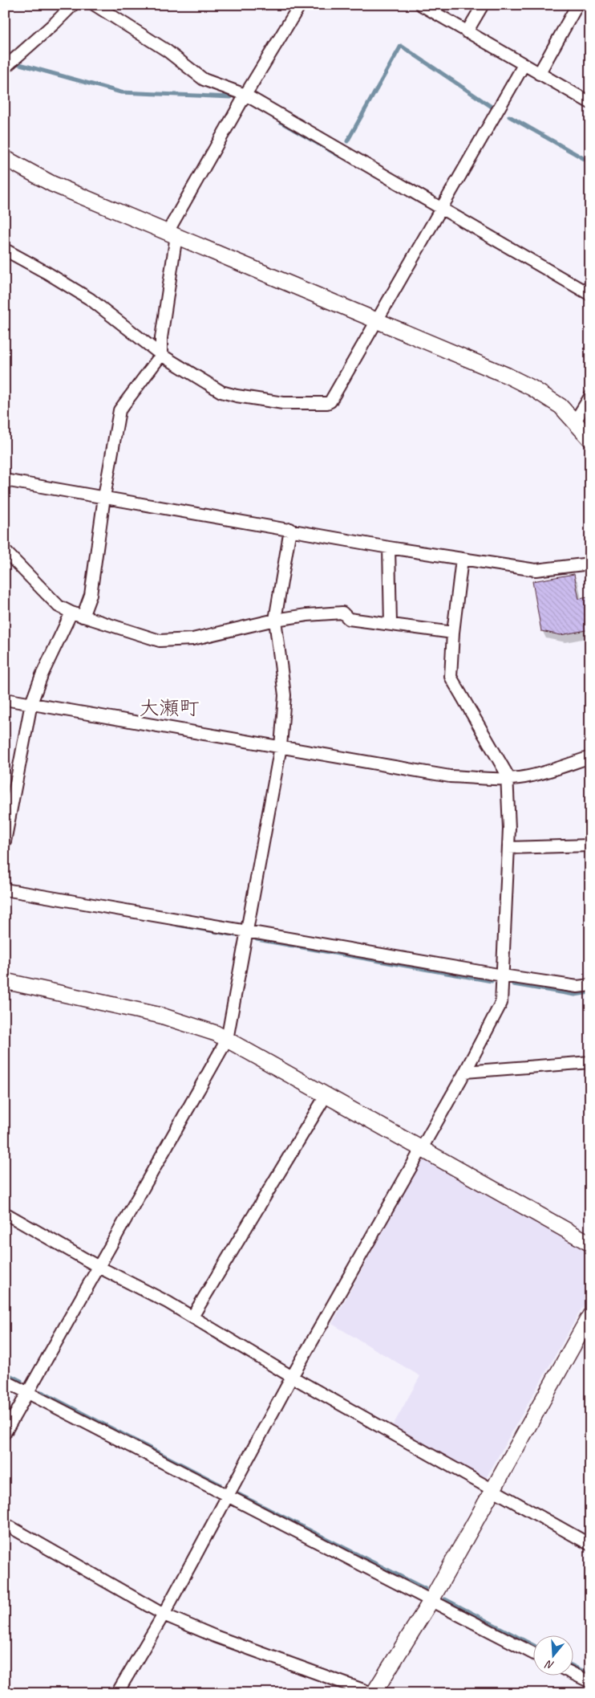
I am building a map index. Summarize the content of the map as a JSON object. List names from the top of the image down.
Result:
{
  "districts": ["大瀬町"],
  "north": "bottom"
}
